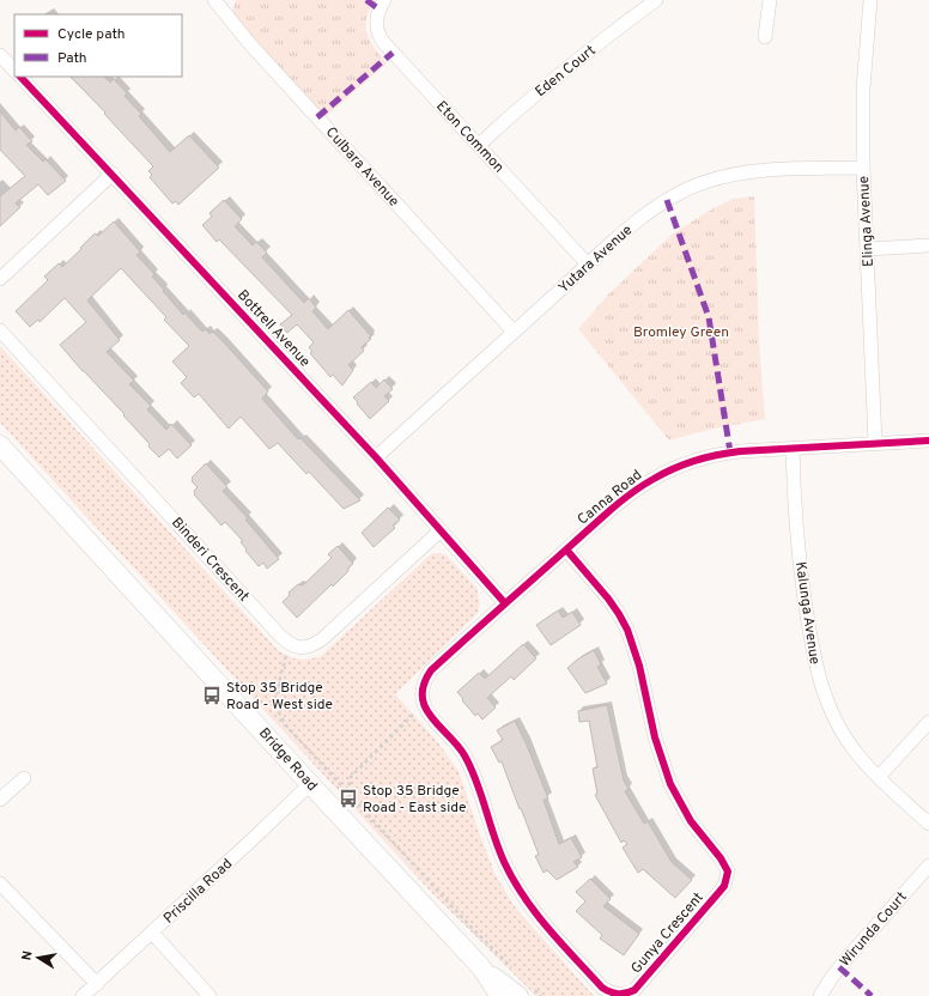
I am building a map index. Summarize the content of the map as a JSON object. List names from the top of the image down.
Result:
{
  "streets": {
    "main road": ["Bridge Road"],
    "street": [
      "Eden Court",
      "Eton Common",
      "Culbara Avenue",
      "Elinga Avenue",
      "Yutara Avenue",
      "Bottrell Avenue",
      "Canna Road",
      "Binderi Crescent",
      "Kalunga Avenue",
      "Priscilla Road",
      "Wirunda Court",
      "Gunya Crescent"
    ]
  },
  "crossings": [
    ["Eden Court", "Eton Common"],
    ["Eton Common", "Yutara Avenue"],
    ["Culbara Avenue", "Yutara Avenue"],
    ["Elinga Avenue", "Yutara Avenue"],
    ["Elinga Avenue", "Canna Road"],
    ["Yutara Avenue", "Bottrell Avenue"],
    ["Bottrell Avenue", "Canna Road"],
    ["Canna Road", "Kalunga Avenue"],
    ["Canna Road", "Gunya Crescent"],
    ["Bridge Road", "Priscilla Road"]
  ],
  "parks": ["Bromley Green"],
  "places": {
    "bus stop": ["Stop 35 Bridge Road - West side", "Stop 35 Bridge Road - East side"]
  },
  "legend": ["Cycle path", "Path"],
  "north": "left"
}
